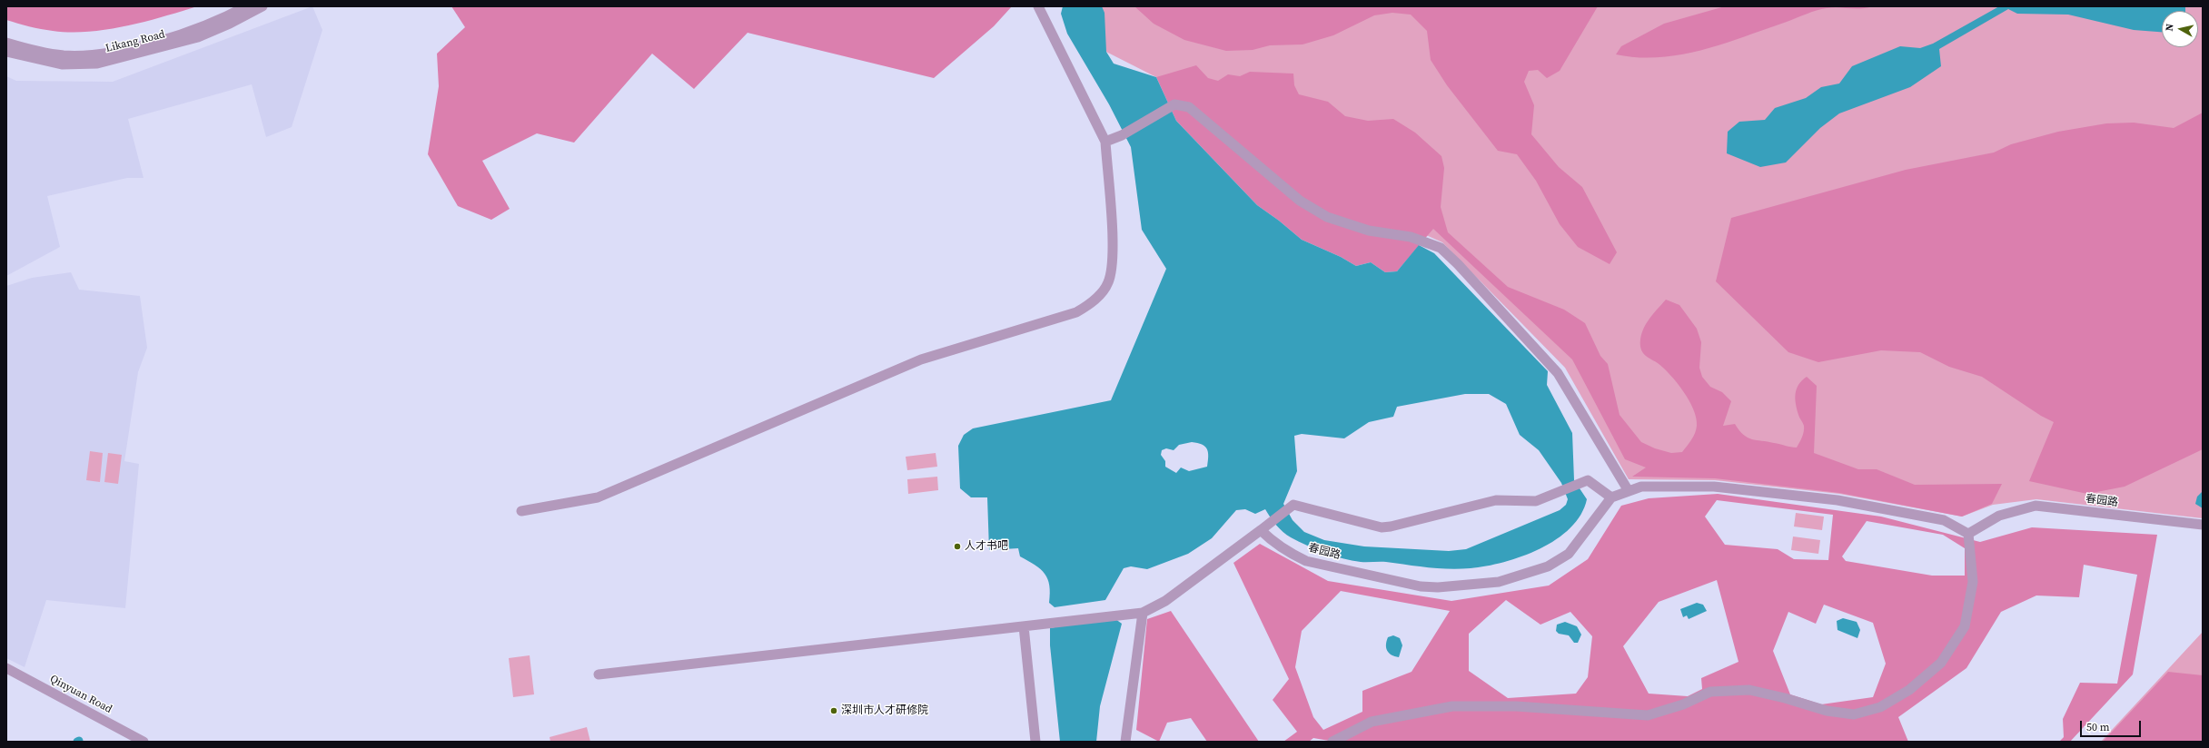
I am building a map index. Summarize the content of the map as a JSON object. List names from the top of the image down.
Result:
{
  "streets": {
    "street": ["Likang Road", "春园路", "Qinyuan Road"]
  },
  "places": ["人才书吧", "深圳市人才研修院"],
  "scale_bar": "50 m",
  "north": "left"
}
